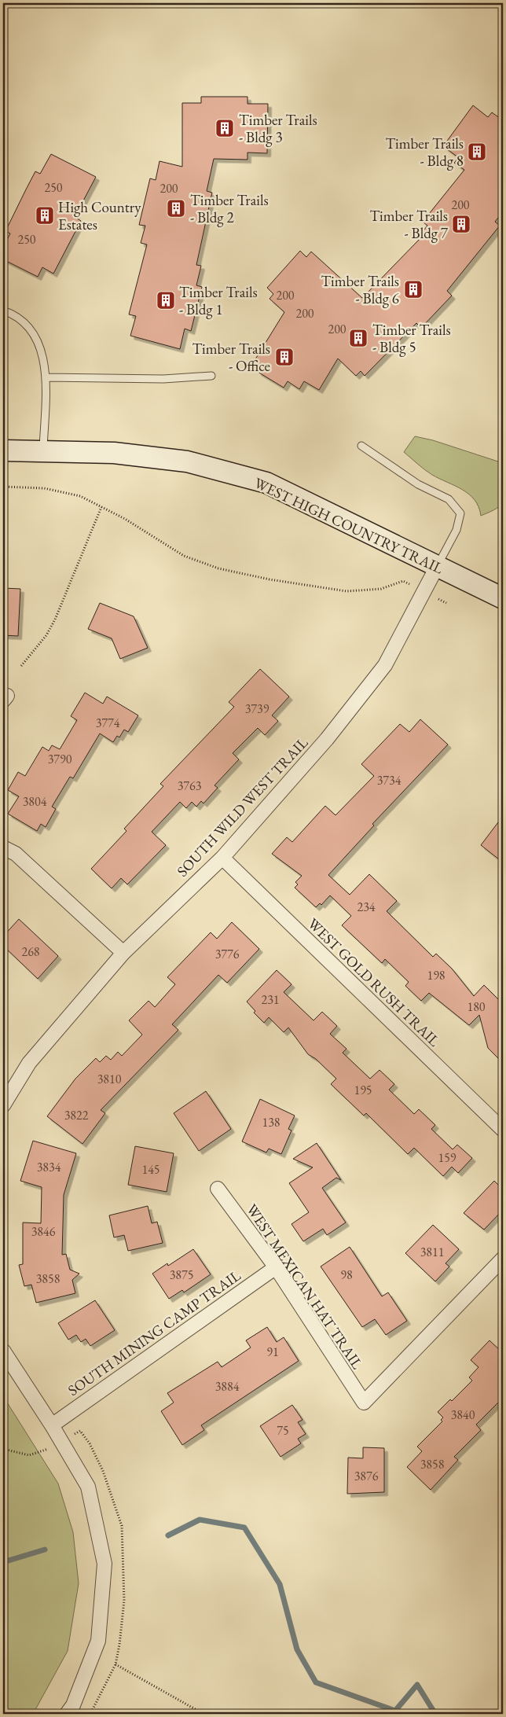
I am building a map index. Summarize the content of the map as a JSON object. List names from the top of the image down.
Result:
{
  "streets": {
    "street": [
      "WEST HIGH COUNTRY TRAIL",
      "SOUTH WILD WEST TRAIL",
      "WEST GOLD RUSH TRAIL",
      "WEST MEXICAN HAT TRAIL",
      "SOUTH MINING CAMP TRAIL"
    ]
  },
  "crossings": [
    ["WEST HIGH COUNTRY TRAIL", "SOUTH WILD WEST TRAIL"],
    ["SOUTH WILD WEST TRAIL", "WEST GOLD RUSH TRAIL"],
    ["WEST MEXICAN HAT TRAIL", "SOUTH MINING CAMP TRAIL"]
  ],
  "places": {
    "building": [
      "Timber Trails - Bldg 3",
      "Timber Trails - Bldg 8",
      "Timber Trails - Bldg 2",
      "High Country Estates",
      "Timber Trails - Bldg 7",
      "Timber Trails - Bldg 6",
      "Timber Trails - Bldg 1",
      "Timber Trails - Bldg 5",
      "Timber Trails - Office"
    ]
  },
  "house_numbers": [
    "250",
    "200",
    "200",
    "250",
    "200",
    "200",
    "200",
    "3739",
    "3774",
    "3790",
    "3734",
    "3763",
    "3804",
    "234",
    "268",
    "3776",
    "198",
    "231",
    "180",
    "3810",
    "195",
    "3822",
    "138",
    "159",
    "3834",
    "145",
    "3846",
    "3811",
    "3875",
    "98",
    "3858",
    "91",
    "3884",
    "3840",
    "75",
    "3858",
    "3876"
  ]
}
